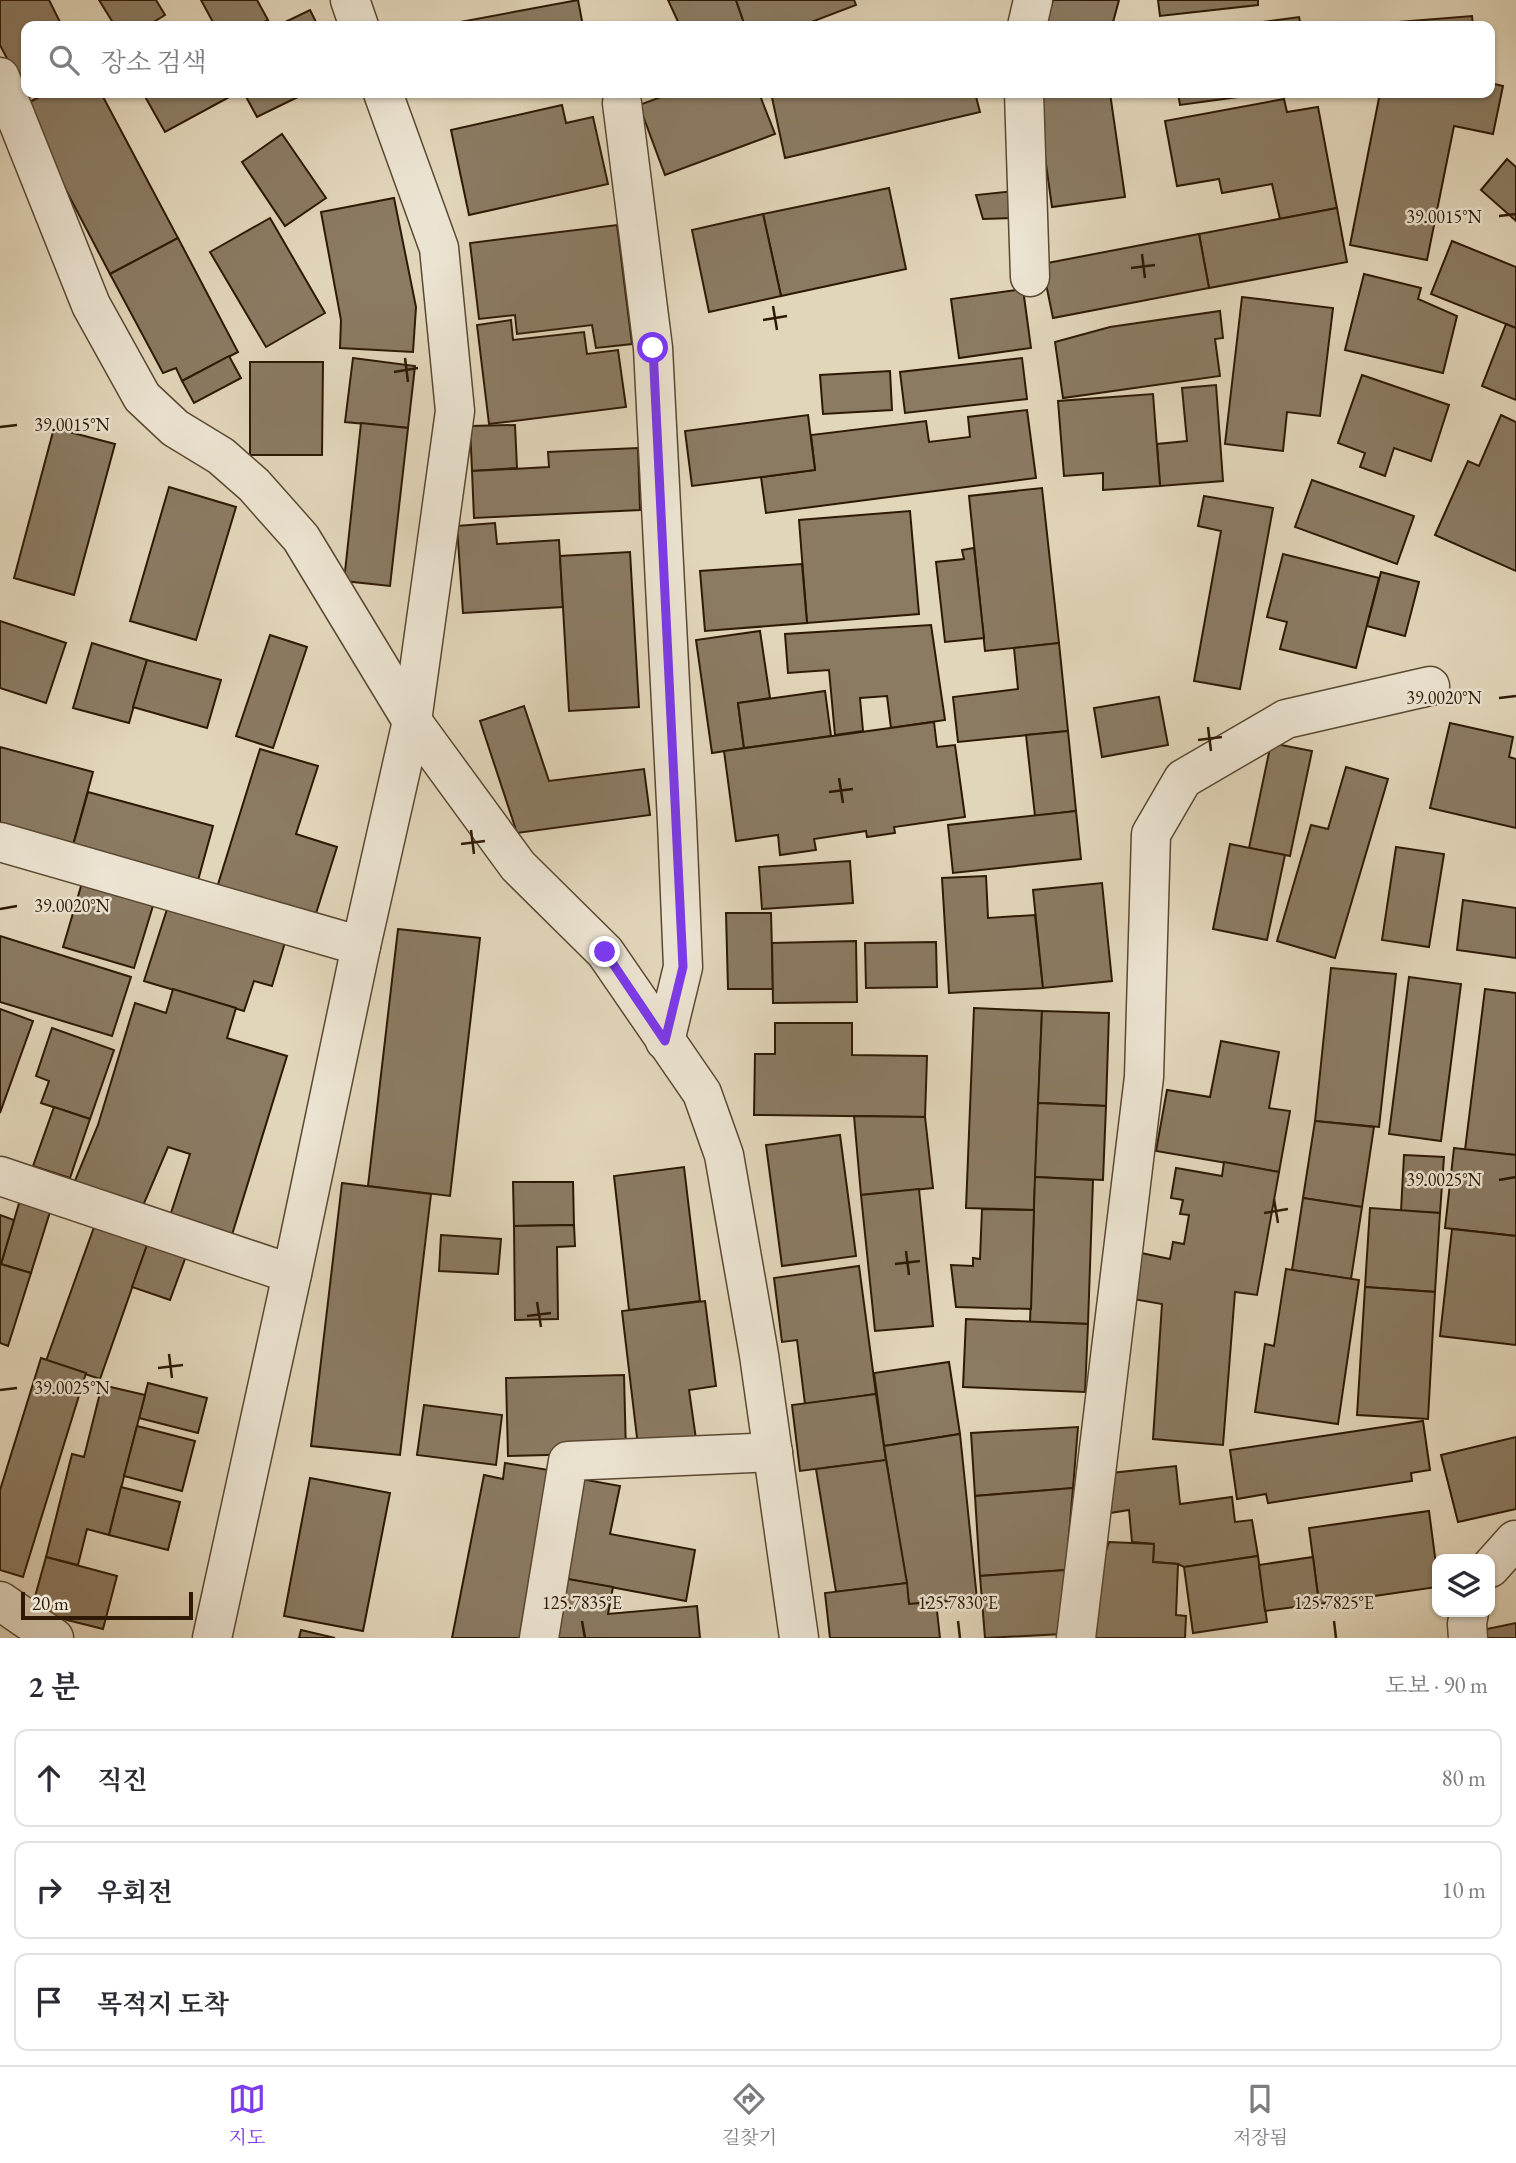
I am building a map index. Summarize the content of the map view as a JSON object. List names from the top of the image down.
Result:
{
  "scale_bar": "20 m",
  "page": {
    "search": "장소 검색",
    "scale": "20 m",
    "heading": ["2 분", "도보 · 90 m"],
    "list": [
      ["직진", "80 m"],
      ["우회전", "10 m"],
      "목적지 도착"
    ],
    "nav": ["지도", "길찾기", "저장됨"]
  },
  "coordinates": [
    "39.0015°N",
    "39.0020°N",
    "39.0025°N",
    "125.7835°E",
    "125.7830°E",
    "125.7825°E"
  ]
}
